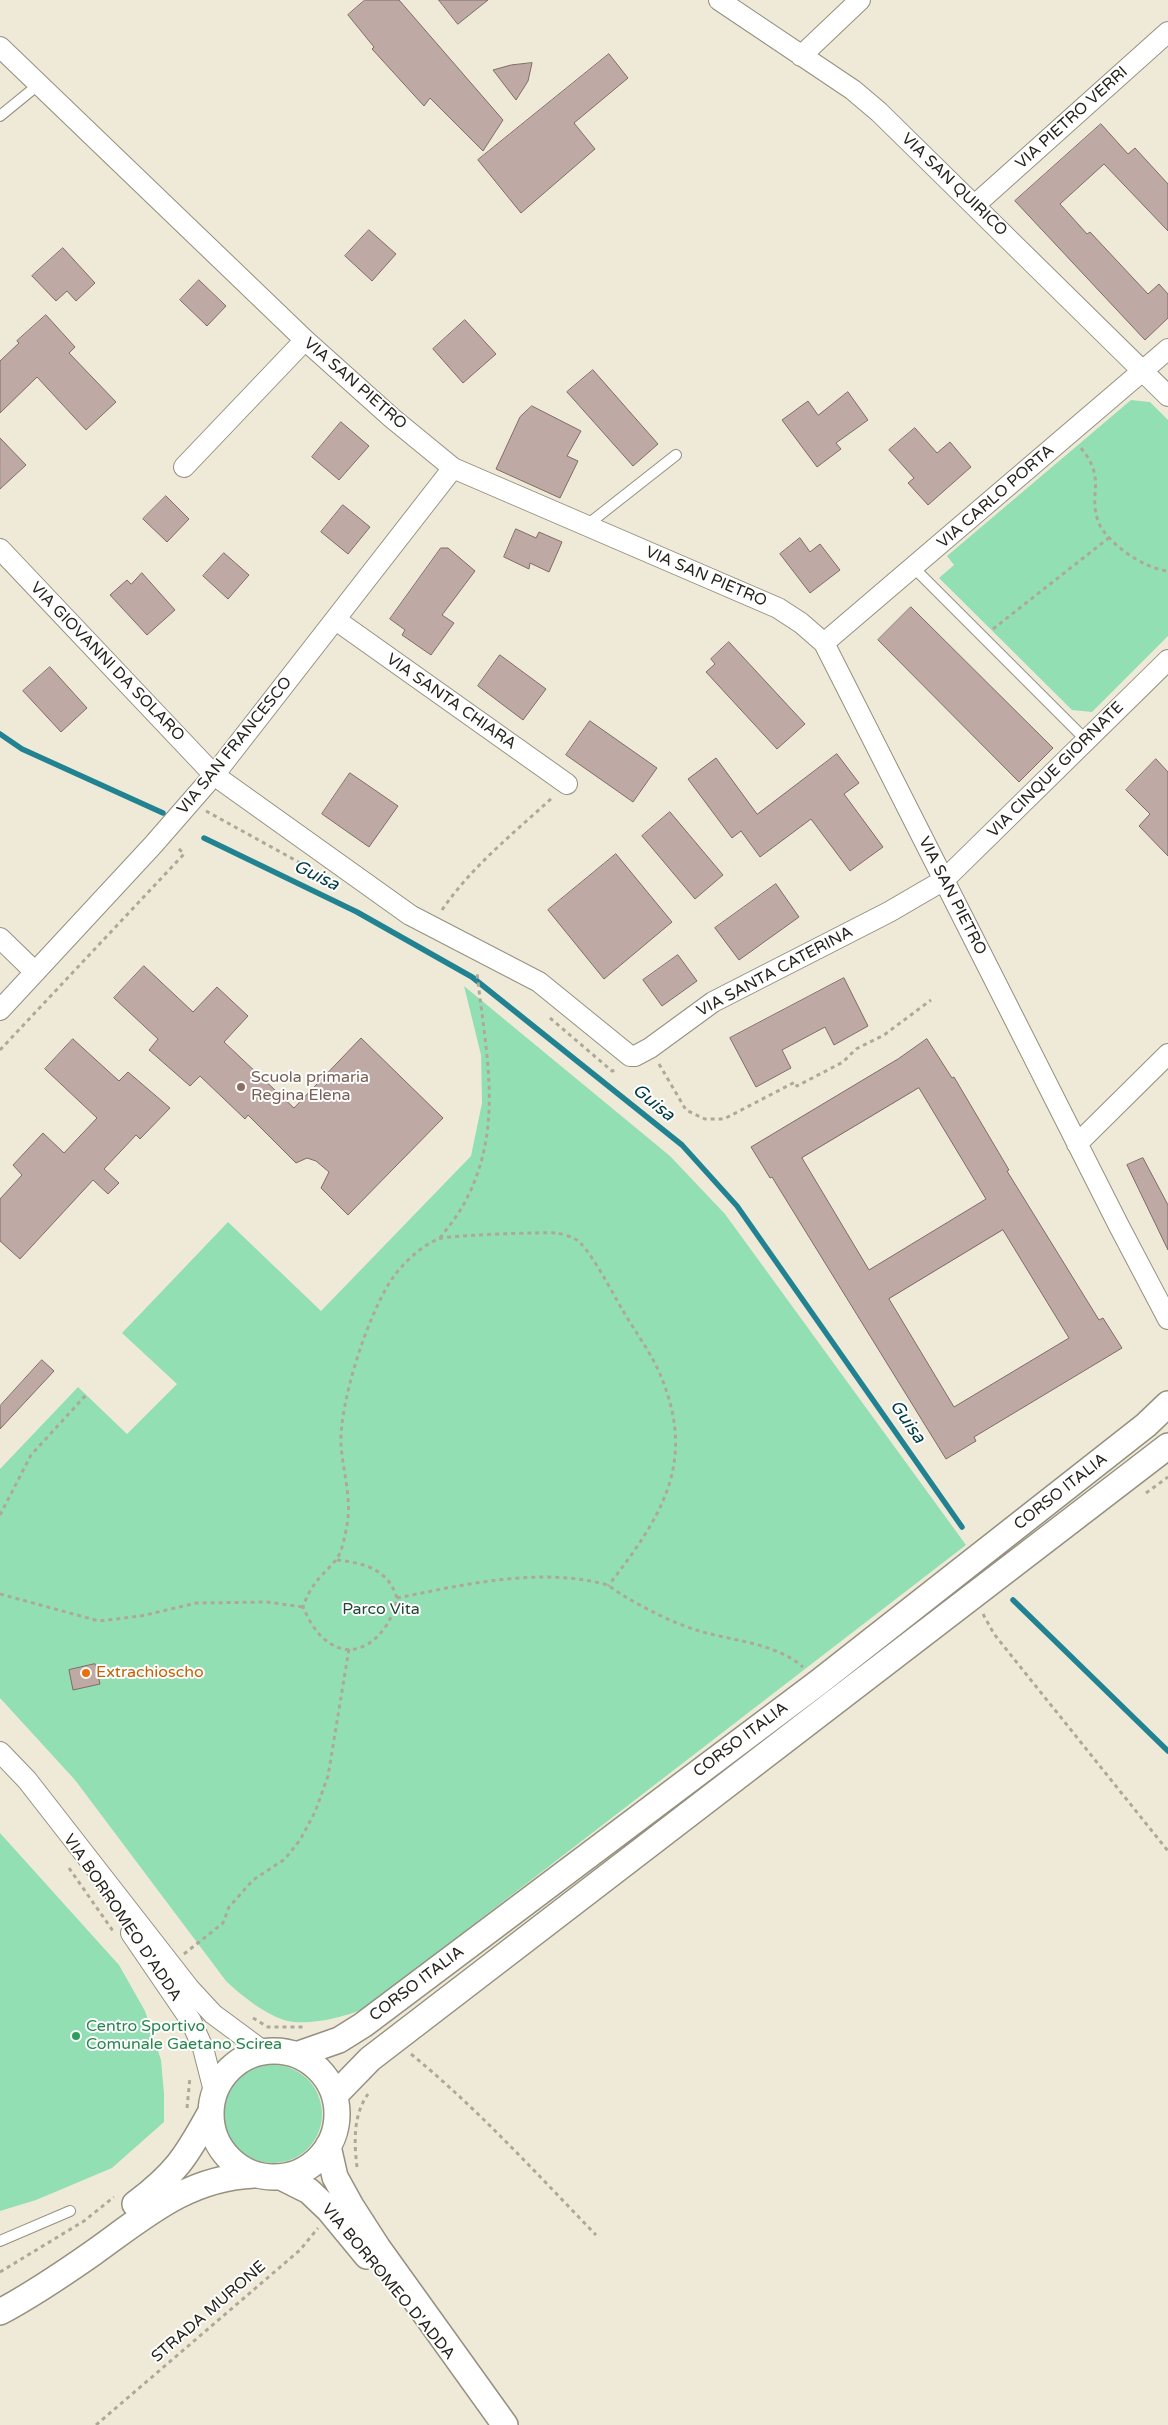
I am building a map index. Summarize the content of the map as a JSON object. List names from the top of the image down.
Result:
{
  "streets": {
    "street": [
      "VIA PIETRO VERRI",
      "VIA SAN QUIRICO",
      "VIA SAN PIETRO",
      "VIA CARLO PORTA",
      "VIA GIOVANNI DA SOLARO",
      "VIA SANTA CHIARA",
      "VIA SAN FRANCESCO",
      "VIA CINQUE GIORNATE",
      "VIA SANTA CATERINA",
      "CORSO ITALIA",
      "VIA BORROMEO D'ADDA"
    ],
    "path": ["STRADA MURONE"]
  },
  "crossings": [
    ["VIA PIETRO VERRI", "VIA SAN QUIRICO"],
    ["VIA SAN QUIRICO", "VIA CARLO PORTA"],
    ["VIA SAN PIETRO", "VIA CARLO PORTA"],
    ["VIA SAN PIETRO", "VIA SAN FRANCESCO"],
    ["VIA SAN PIETRO", "VIA CINQUE GIORNATE"],
    ["VIA SAN PIETRO", "VIA SANTA CATERINA"],
    ["VIA GIOVANNI DA SOLARO", "VIA SAN FRANCESCO"],
    ["VIA SANTA CHIARA", "VIA SAN FRANCESCO"],
    ["VIA CINQUE GIORNATE", "VIA SANTA CATERINA"],
    ["CORSO ITALIA", "VIA BORROMEO D'ADDA"],
    ["VIA BORROMEO D'ADDA", "STRADA MURONE"]
  ],
  "water": ["Guisa"],
  "parks": ["Parco Vita"],
  "places": ["Scuola primaria Regina Elena", "Extrachioscho", "Centro Sportivo Comunale Gaetano Scirea"]
}
